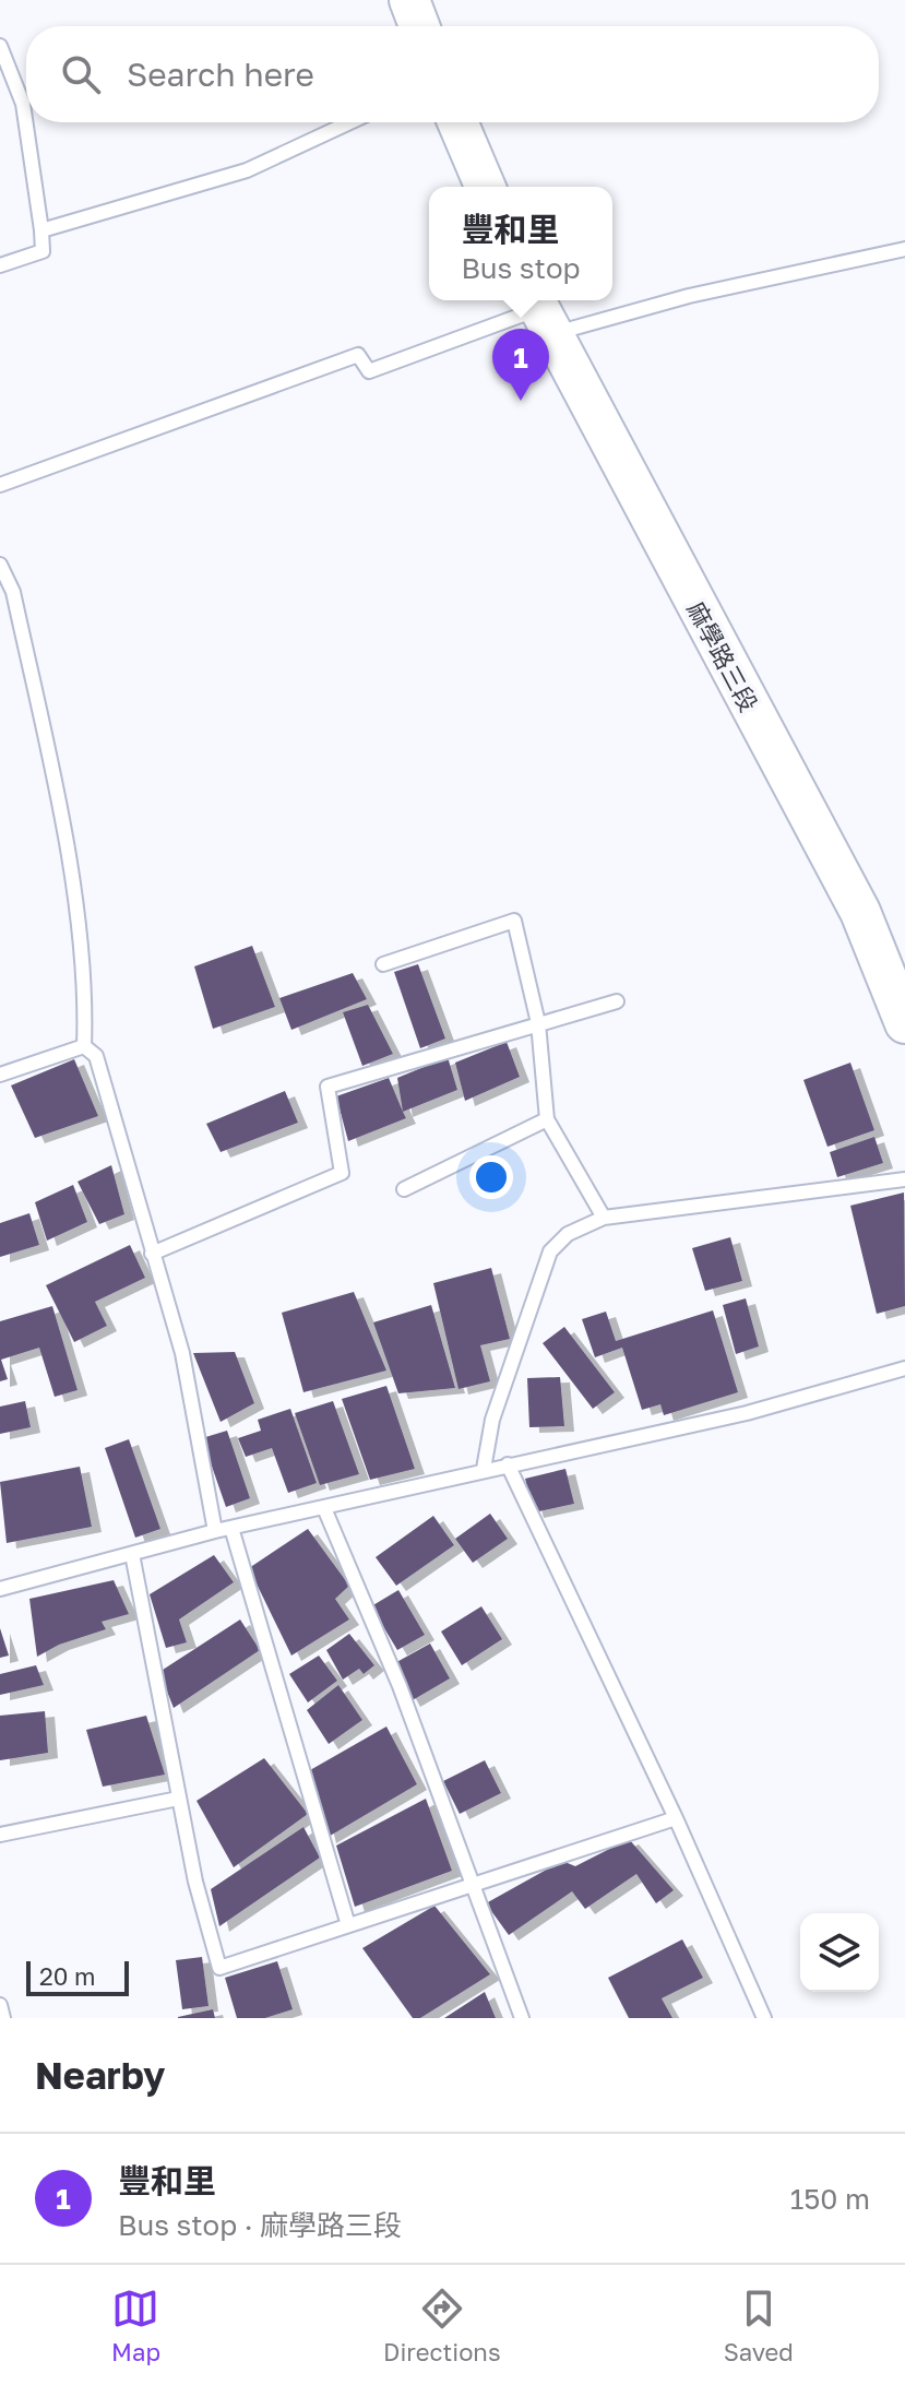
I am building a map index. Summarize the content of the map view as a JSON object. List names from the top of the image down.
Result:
{
  "streets": {
    "main road": ["麻學路三段"]
  },
  "scale_bar": "20 m",
  "page": {
    "search": "Search here",
    "popup": ["豐和里", "Bus stop"],
    "pins": "1",
    "scale": "20 m",
    "heading": "Nearby",
    "list": [
      {
        "mark": "1",
        "name": "豐和里",
        "note": "Bus stop · 麻學路三段",
        "value": "150 m"
      }
    ],
    "nav": ["Map", "Directions", "Saved"]
  }
}
